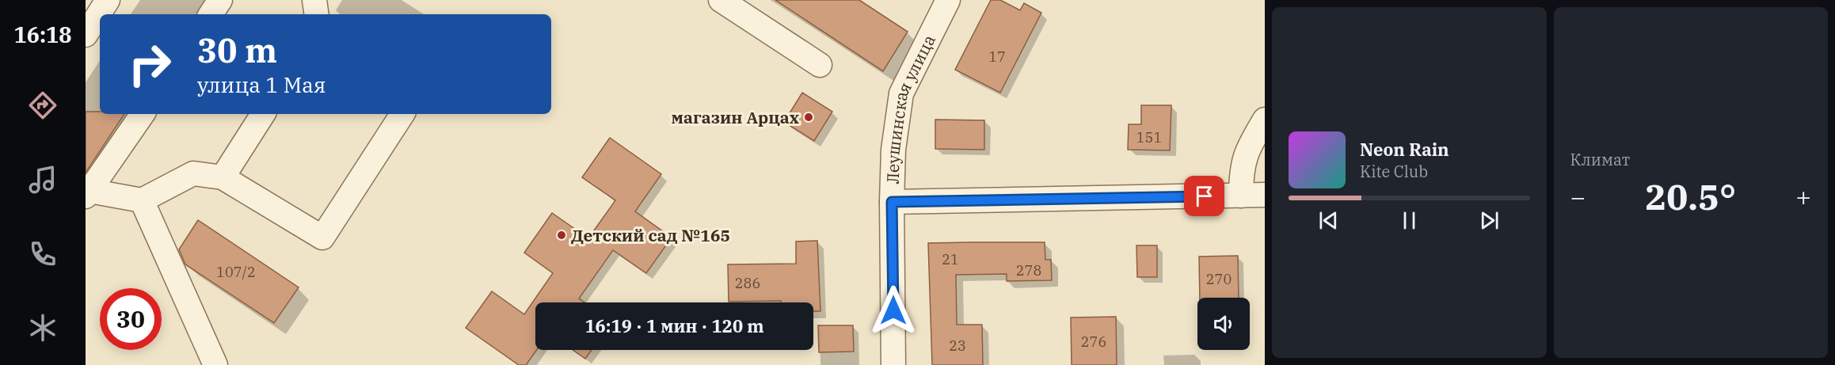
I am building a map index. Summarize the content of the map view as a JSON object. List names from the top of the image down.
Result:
{
  "streets": {
    "street": ["Леушинская улица"]
  },
  "places": ["магазин Арцах", "Детский сад №165"],
  "house_numbers": [
    "17",
    "151",
    "21",
    "278",
    "107/2",
    "270",
    "286",
    "276",
    "23"
  ],
  "page": {
    "tabs": "16:18",
    "tile": "Климат",
    "turn": ["30 m", "улица 1 Мая"],
    "song": ["Neon Rain", "Kite Club"],
    "heat": ["−", "20.5°", "+"],
    "limit": "30",
    "trip": "16:19 · 1 мин · 120 m"
  }
}
